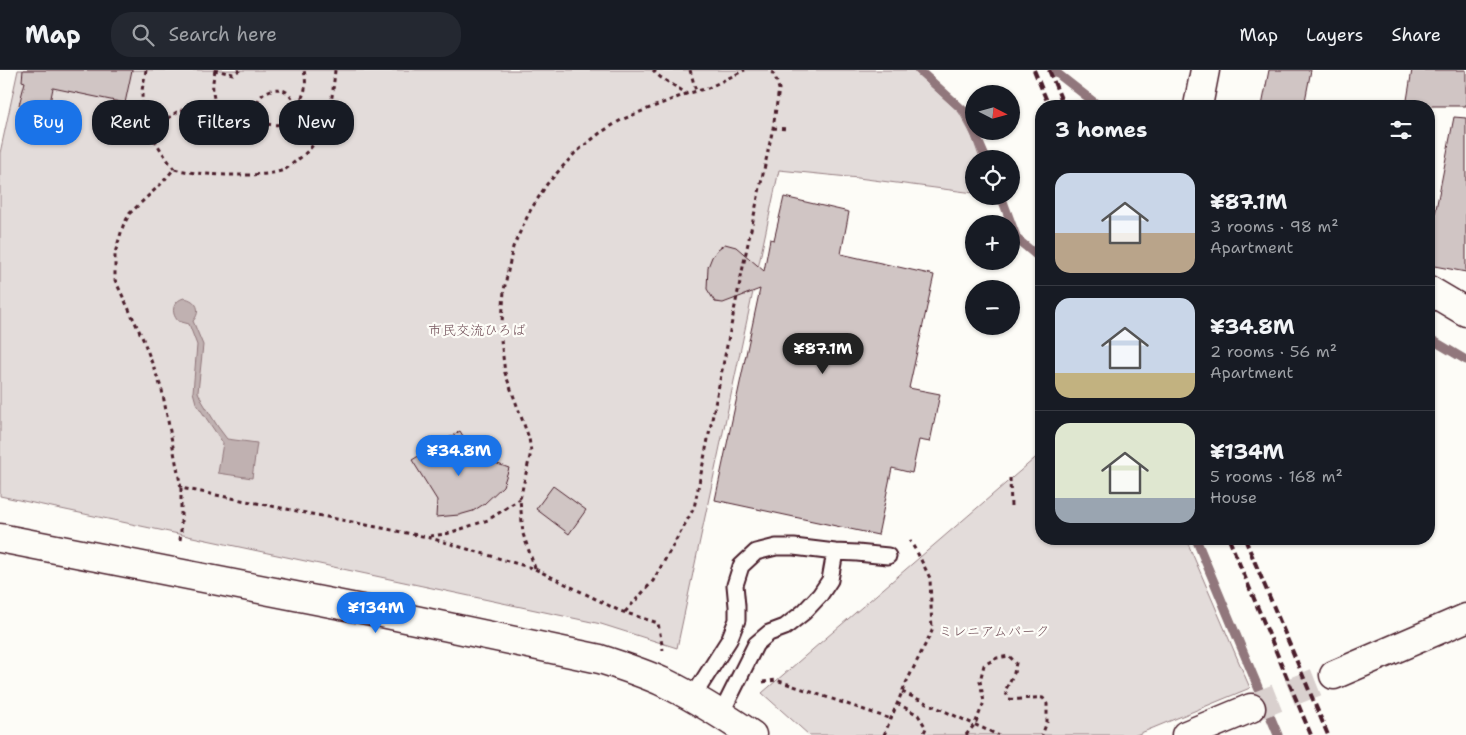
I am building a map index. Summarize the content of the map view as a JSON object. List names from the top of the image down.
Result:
{
  "parks": ["市民交流ひろば", "ミレニアムパーク"],
  "north": "right",
  "page": {
    "header": "Map",
    "search": "Search here",
    "nav": ["Map", "Layers", "Share"],
    "map_buttons": ["+", "−"],
    "chip": [
      "Buy",
      "Rent",
      "Filters",
      "New"
    ],
    "heading": "3 homes",
    "list": [
      {
        "name": "¥87.1M",
        "note": "3 rooms · 98 m² · Apartment"
      },
      {
        "name": "¥34.8M",
        "note": "2 rooms · 56 m² · Apartment"
      },
      {
        "name": "¥134M",
        "note": "5 rooms · 168 m² · House"
      }
    ],
    "price": ["¥87.1M", "¥34.8M", "¥134M"]
  }
}
